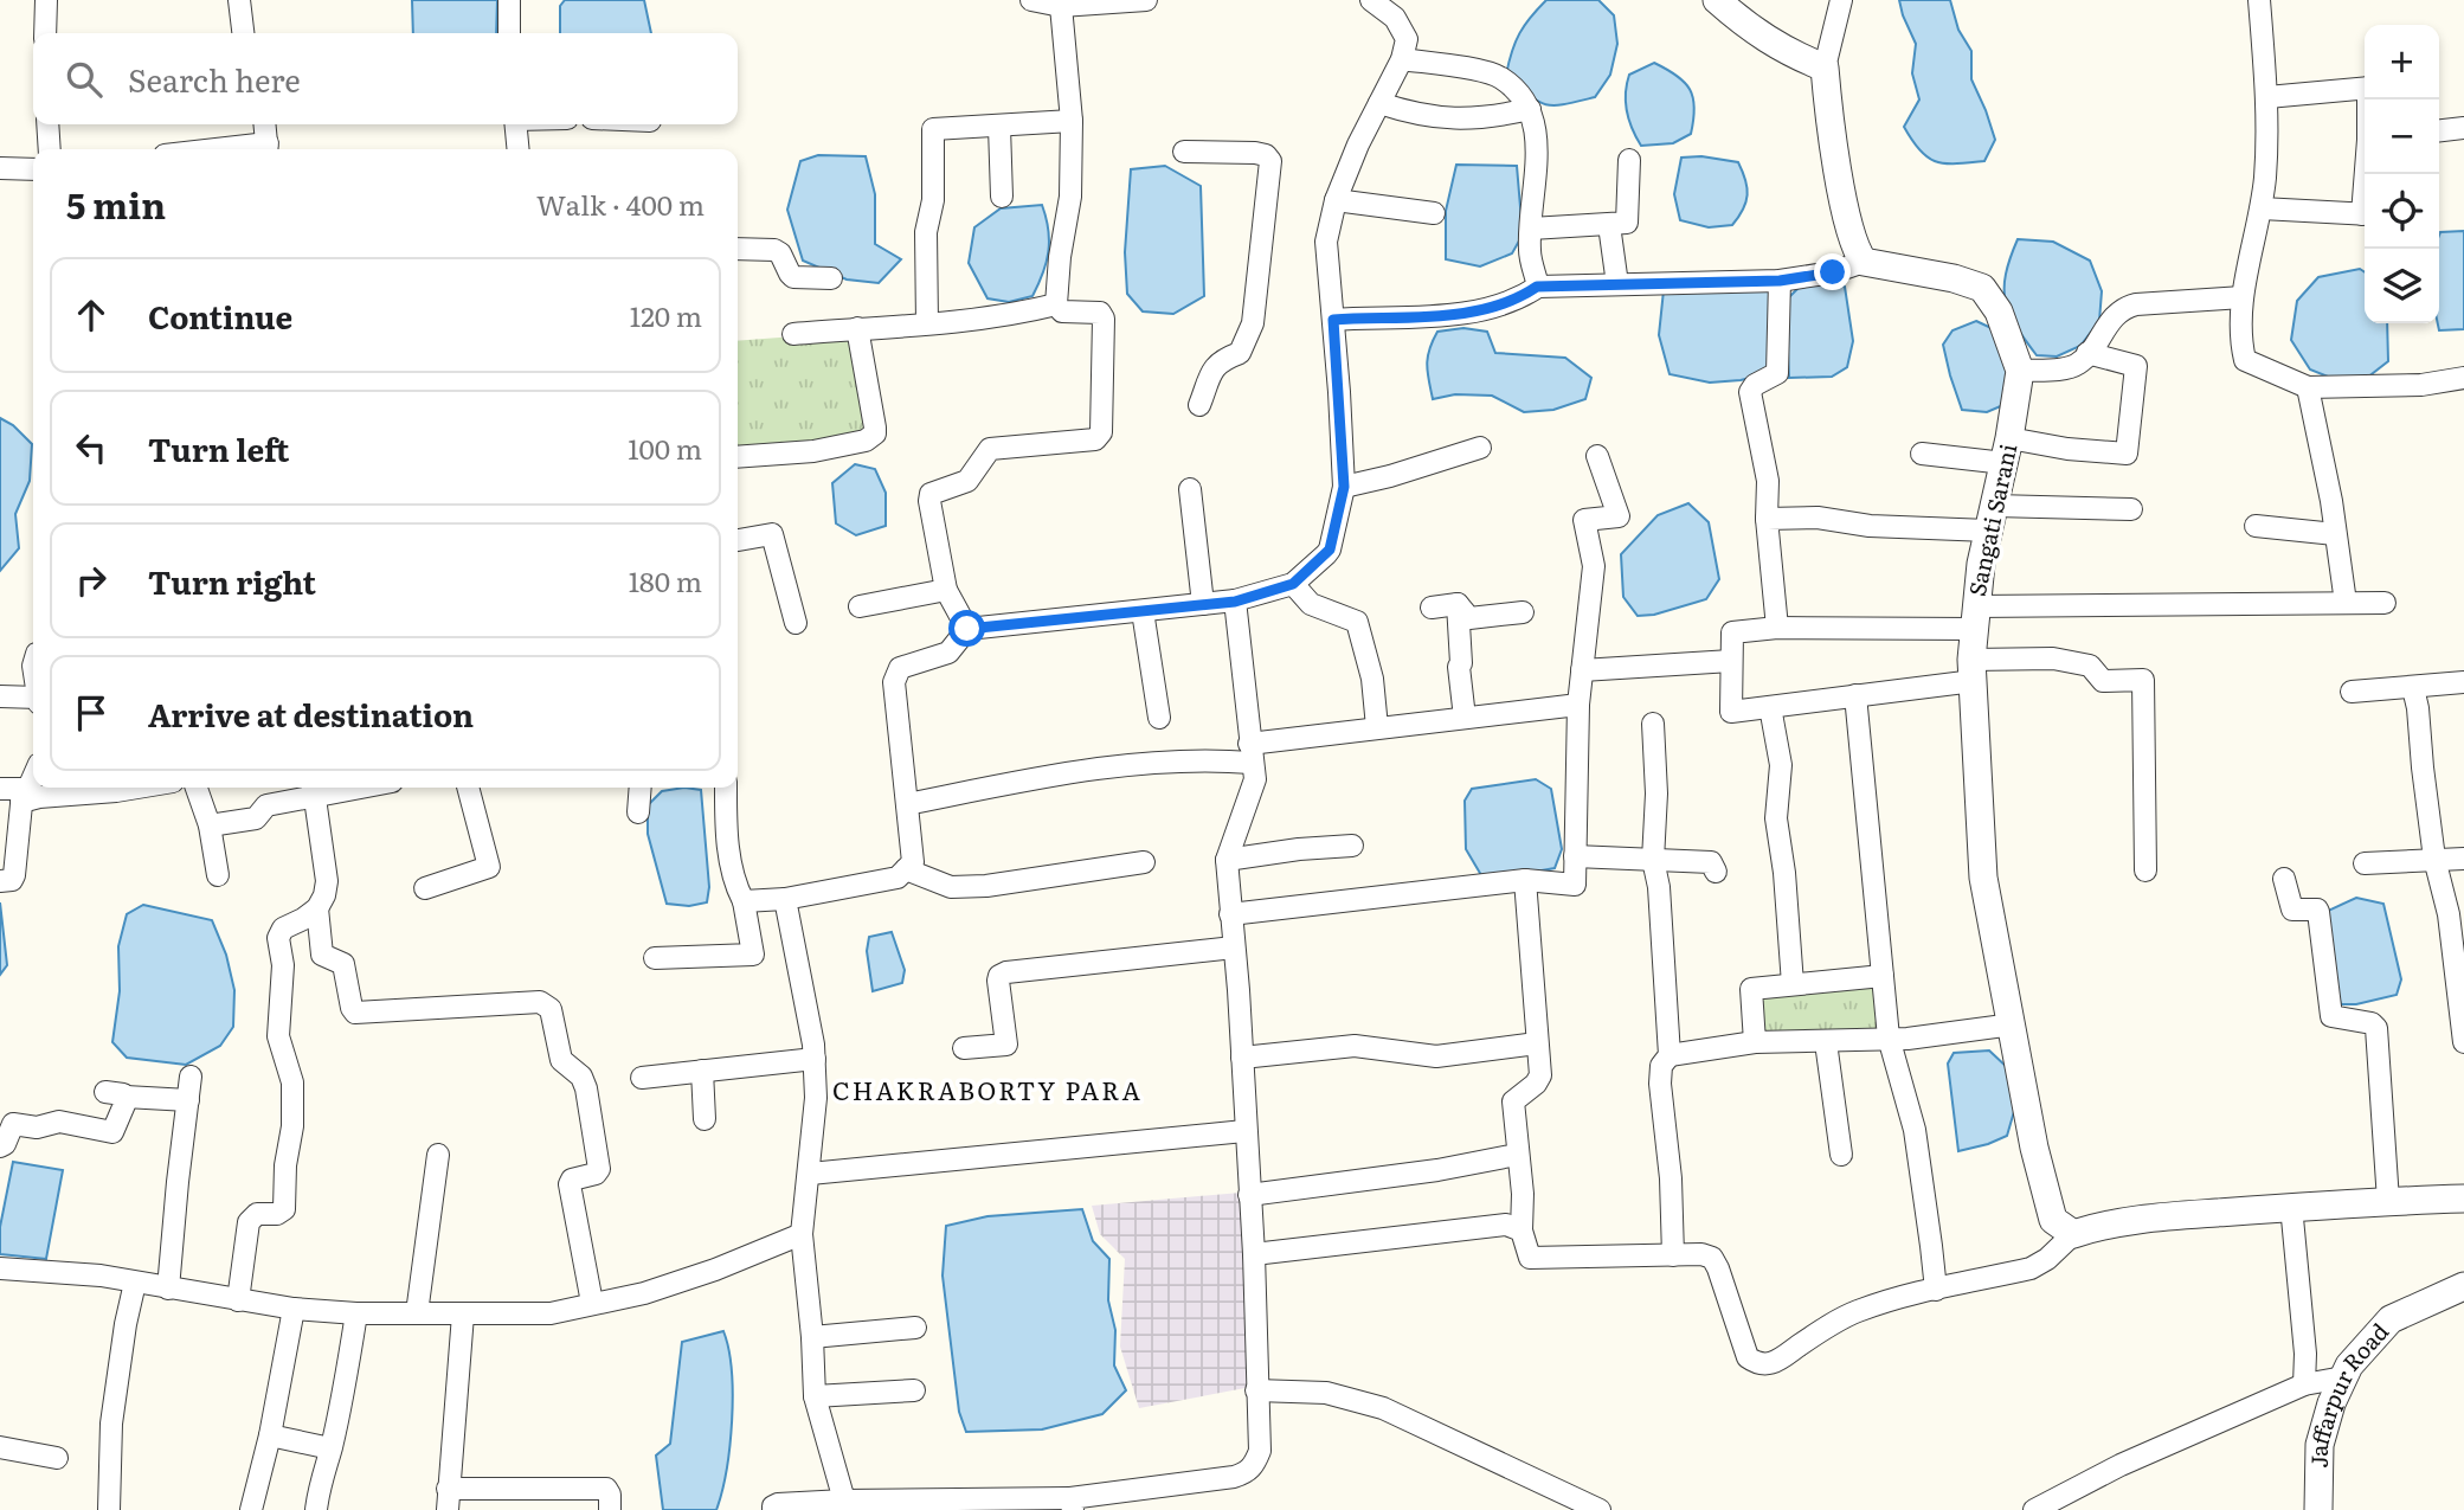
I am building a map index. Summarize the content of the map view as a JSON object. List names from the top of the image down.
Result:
{
  "streets": {
    "street": ["Sangati Sarani", "Jaffarpur Road"]
  },
  "districts": ["CHAKRABORTY PARA"],
  "page": {
    "map_buttons": ["+", "−"],
    "search": "Search here",
    "heading": ["5 min", "Walk · 400 m"],
    "list": [
      ["Continue", "120 m"],
      ["Turn left", "100 m"],
      ["Turn right", "180 m"],
      "Arrive at destination"
    ]
  }
}
